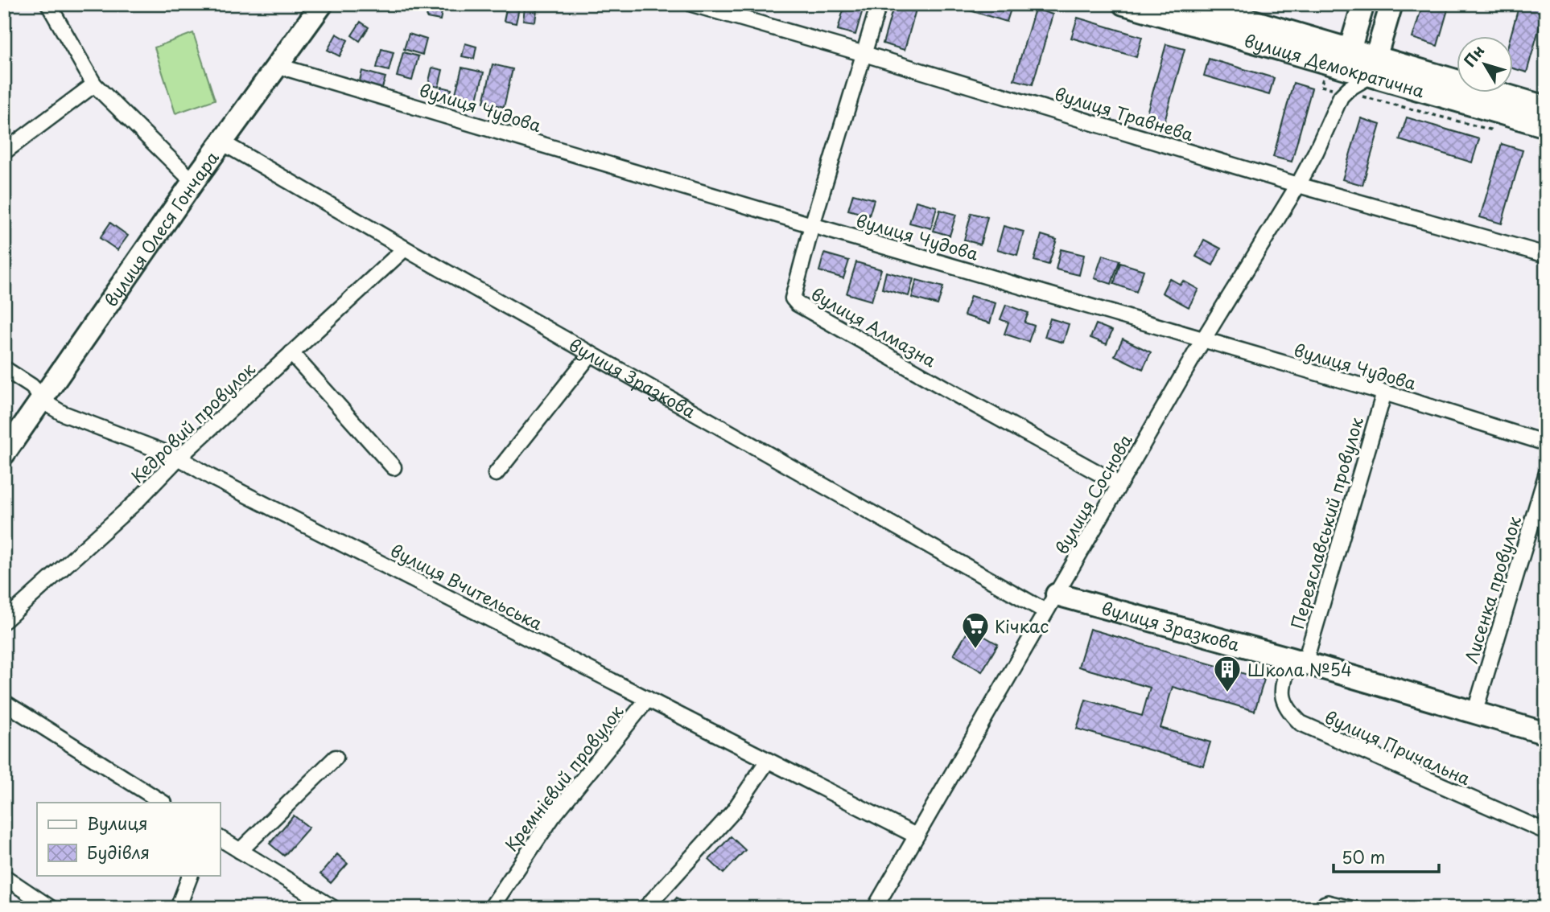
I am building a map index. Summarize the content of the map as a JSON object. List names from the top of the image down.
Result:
{
  "streets": {
    "street": [
      "вулиця Демократична",
      "вулиця Чудова",
      "вулиця Травнева",
      "вулиця Олеся Гончара",
      "вулиця Алмазна",
      "вулиця Зразкова",
      "Кедровий провулок",
      "вулиця Соснова",
      "Переяславський провулок",
      "вулиця Вчительська",
      "Лисенка провулок",
      "вулиця Причальна",
      "Кремнієвий провулок"
    ]
  },
  "crossings": [
    ["вулиця Демократична", "вулиця Соснова"],
    ["вулиця Чудова", "вулиця Олеся Гончара"],
    ["вулиця Чудова", "вулиця Алмазна"],
    ["вулиця Чудова", "вулиця Соснова"],
    ["вулиця Чудова", "Переяславський провулок"],
    ["вулиця Травнева", "вулиця Алмазна"],
    ["вулиця Травнева", "вулиця Соснова"],
    ["вулиця Олеся Гончара", "вулиця Зразкова"],
    ["вулиця Олеся Гончара", "вулиця Вчительська"],
    ["вулиця Алмазна", "вулиця Соснова"],
    ["вулиця Зразкова", "Кедровий провулок"],
    ["вулиця Зразкова", "вулиця Соснова"],
    ["вулиця Зразкова", "Переяславський провулок"],
    ["вулиця Зразкова", "Лисенка провулок"],
    ["вулиця Зразкова", "вулиця Причальна"],
    ["Кедровий провулок", "вулиця Вчительська"],
    ["вулиця Соснова", "вулиця Вчительська"],
    ["Переяславський провулок", "вулиця Причальна"],
    ["вулиця Вчительська", "Кремнієвий провулок"]
  ],
  "places": {
    "supermarket": ["Кічкас"],
    "building": ["Школа №54"]
  },
  "legend": ["Вулиця", "Будівля"],
  "scale_bar": "50 m",
  "north": "top left"
}
